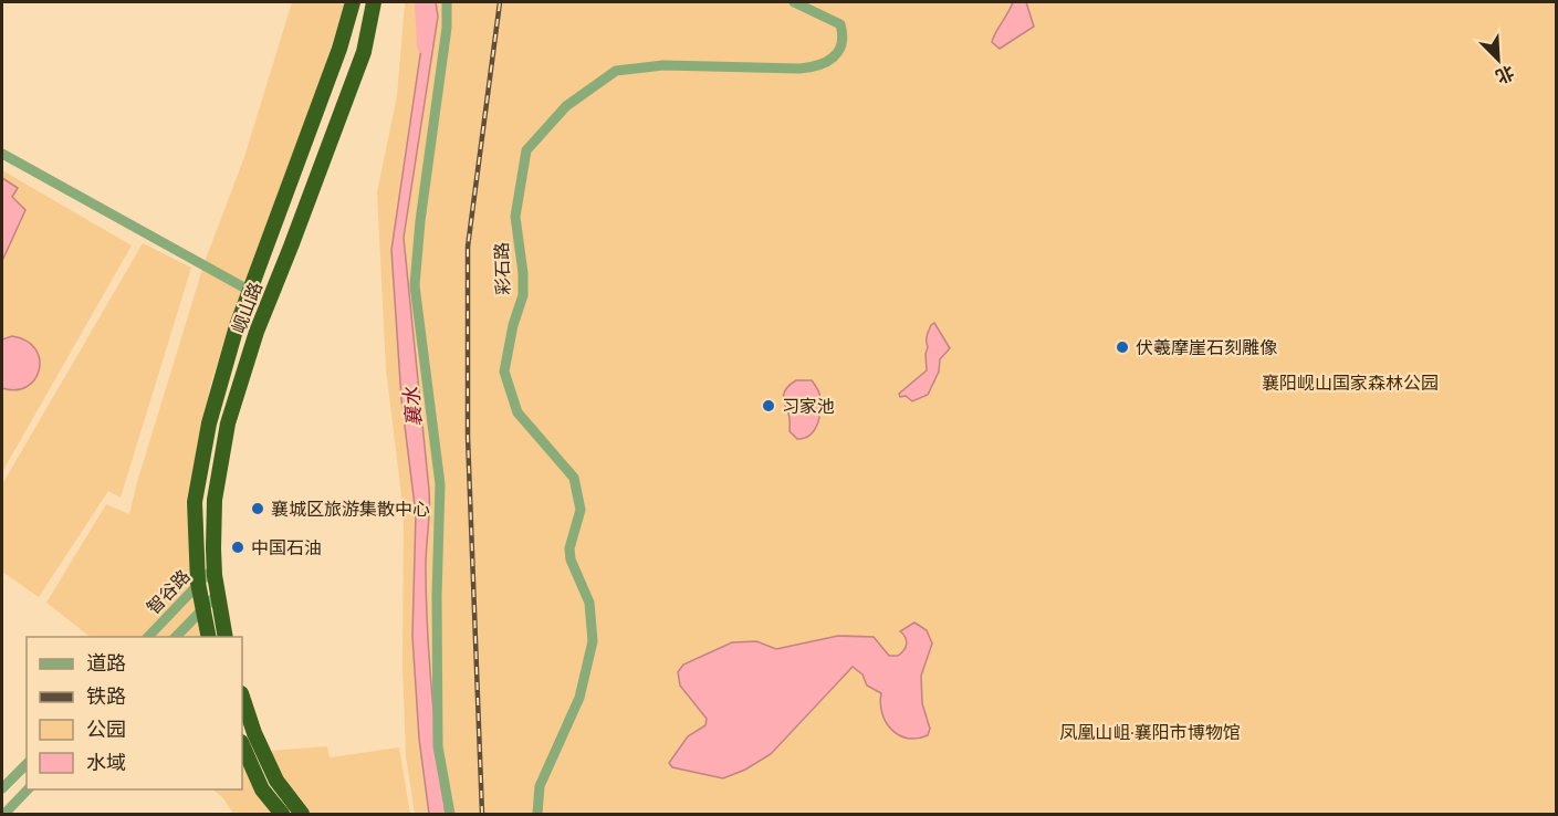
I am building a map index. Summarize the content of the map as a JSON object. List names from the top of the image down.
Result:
{
  "streets": {
    "highway": ["岘山路"],
    "street": ["彩石路", "智谷路"]
  },
  "crossings": [
    ["岘山路", "智谷路"]
  ],
  "water": ["襄水"],
  "parks": ["襄阳岘山国家森林公园", "凤凰山岨·襄阳市博物馆"],
  "places": [
    "伏羲摩崖石刻雕像",
    "习家池",
    "襄城区旅游集散中心",
    "中国石油"
  ],
  "legend": [
    "道路",
    "铁路",
    "公园",
    "水域"
  ],
  "north": "bottom right"
}
